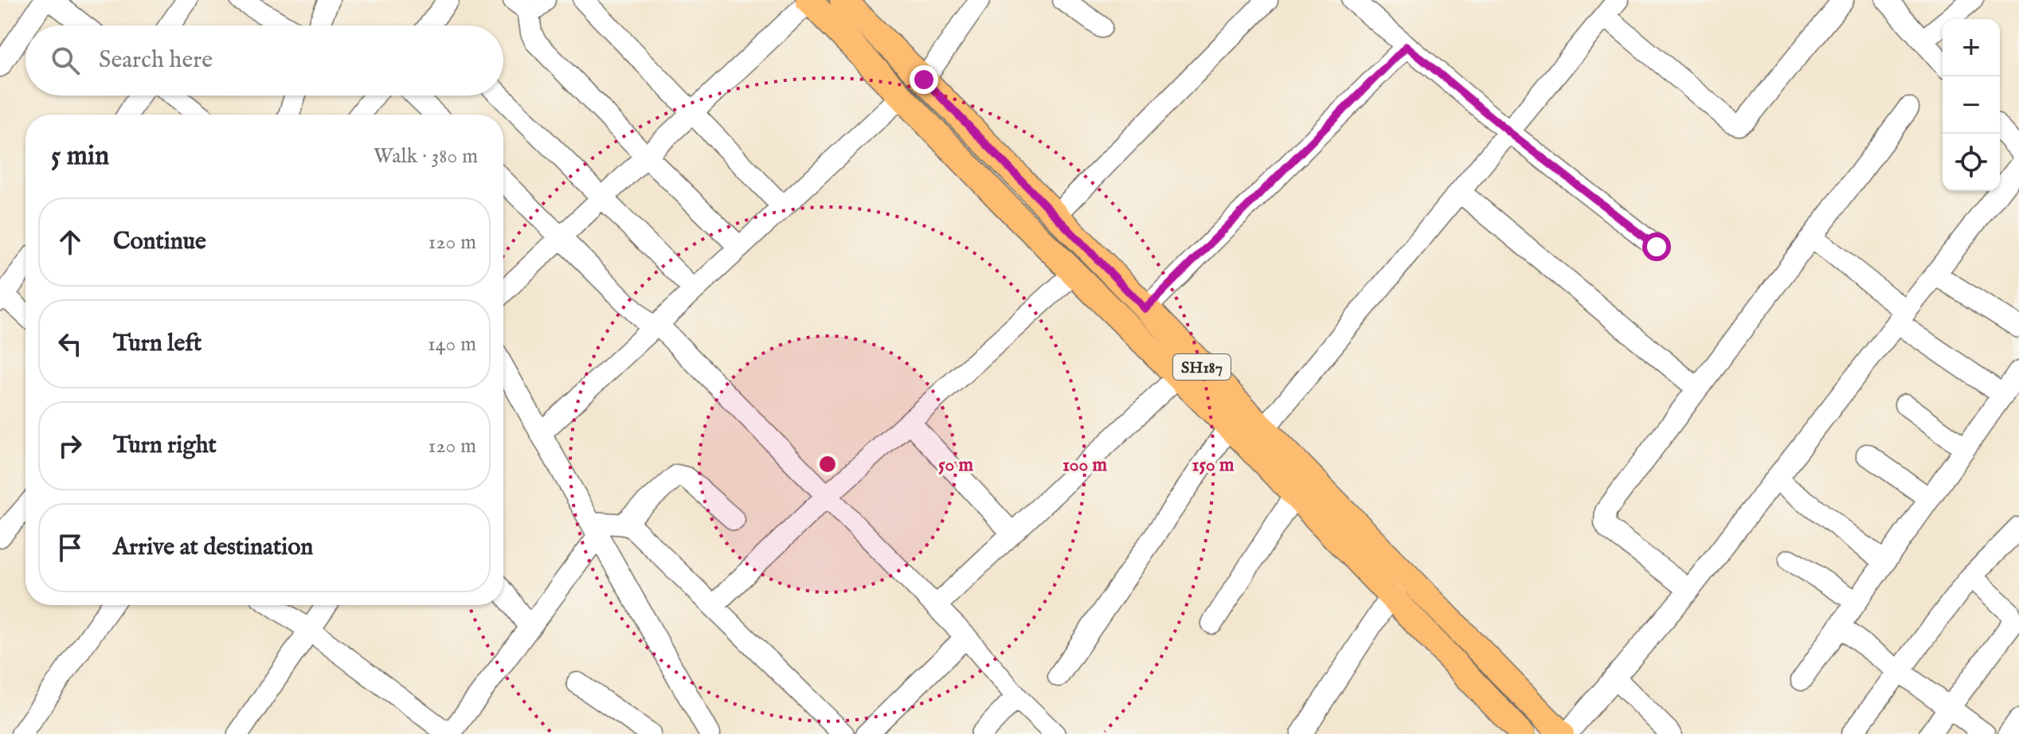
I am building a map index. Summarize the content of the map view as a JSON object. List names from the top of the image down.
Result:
{
  "streets": {
    "main road": ["SH187"]
  },
  "page": {
    "map_buttons": ["+", "−"],
    "search": "Search here",
    "heading": ["5 min", "Walk · 380 m"],
    "list": [
      ["Continue", "120 m"],
      ["Turn left", "140 m"],
      ["Turn right", "120 m"],
      "Arrive at destination"
    ]
  },
  "rings": ["50 m", "100 m", "150 m"]
}
